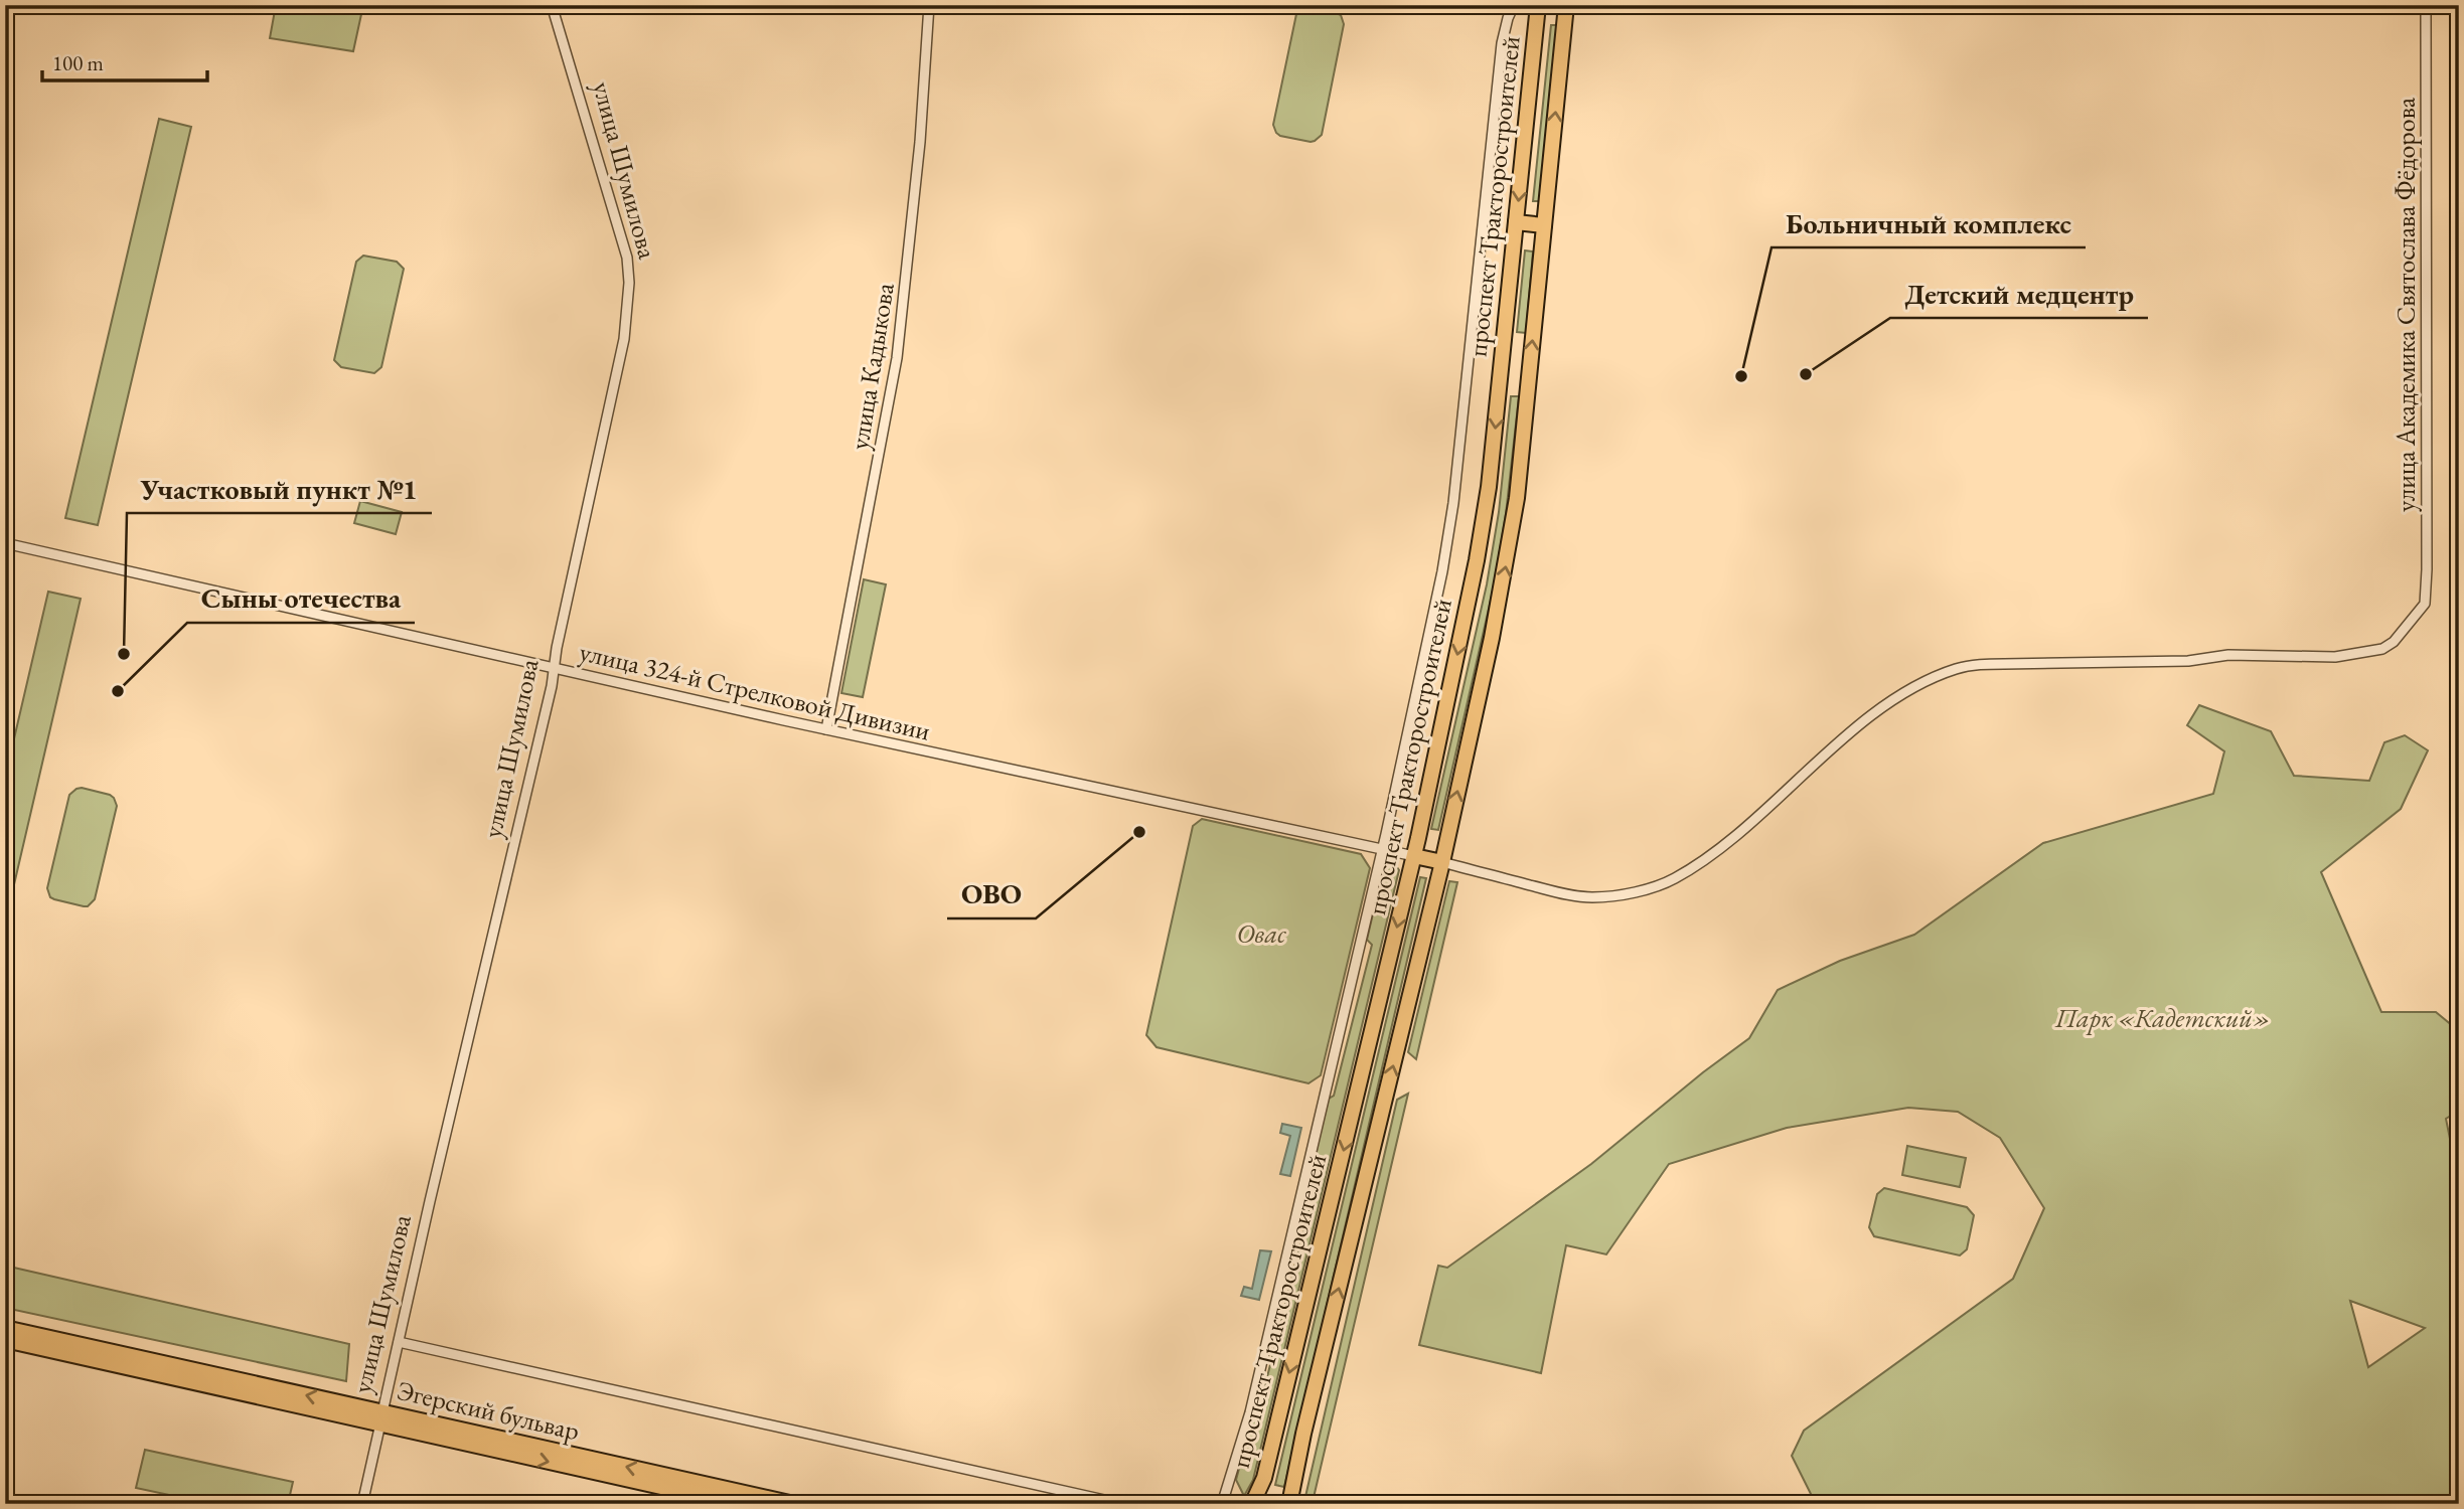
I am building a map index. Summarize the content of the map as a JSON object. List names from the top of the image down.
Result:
{
  "streets": {
    "main road": ["проспект Тракторостроителей", "Эгерский бульвар"],
    "street": [
      "улица Шумилова",
      "улица Академика Святослава Фёдорова",
      "улица Кадыкова",
      "улица 324-й Стрелковой Дивизии"
    ]
  },
  "crossings": [
    ["улица Шумилова", "улица 324-й Стрелковой Дивизии"],
    ["улица Шумилова", "Эгерский бульвар"],
    ["проспект Тракторостроителей", "улица Академика Святослава Фёдорова"],
    ["проспект Тракторостроителей", "улица 324-й Стрелковой Дивизии"],
    ["улица Кадыкова", "улица 324-й Стрелковой Дивизии"]
  ],
  "parks": ["Овас", "Парк «Кадетский»"],
  "places": [
    "Детский медцентр",
    "Больничный комплекс",
    "Участковый пункт №1",
    "Сыны отечества",
    "ОВО"
  ],
  "scale_bar": "100 m"
}
